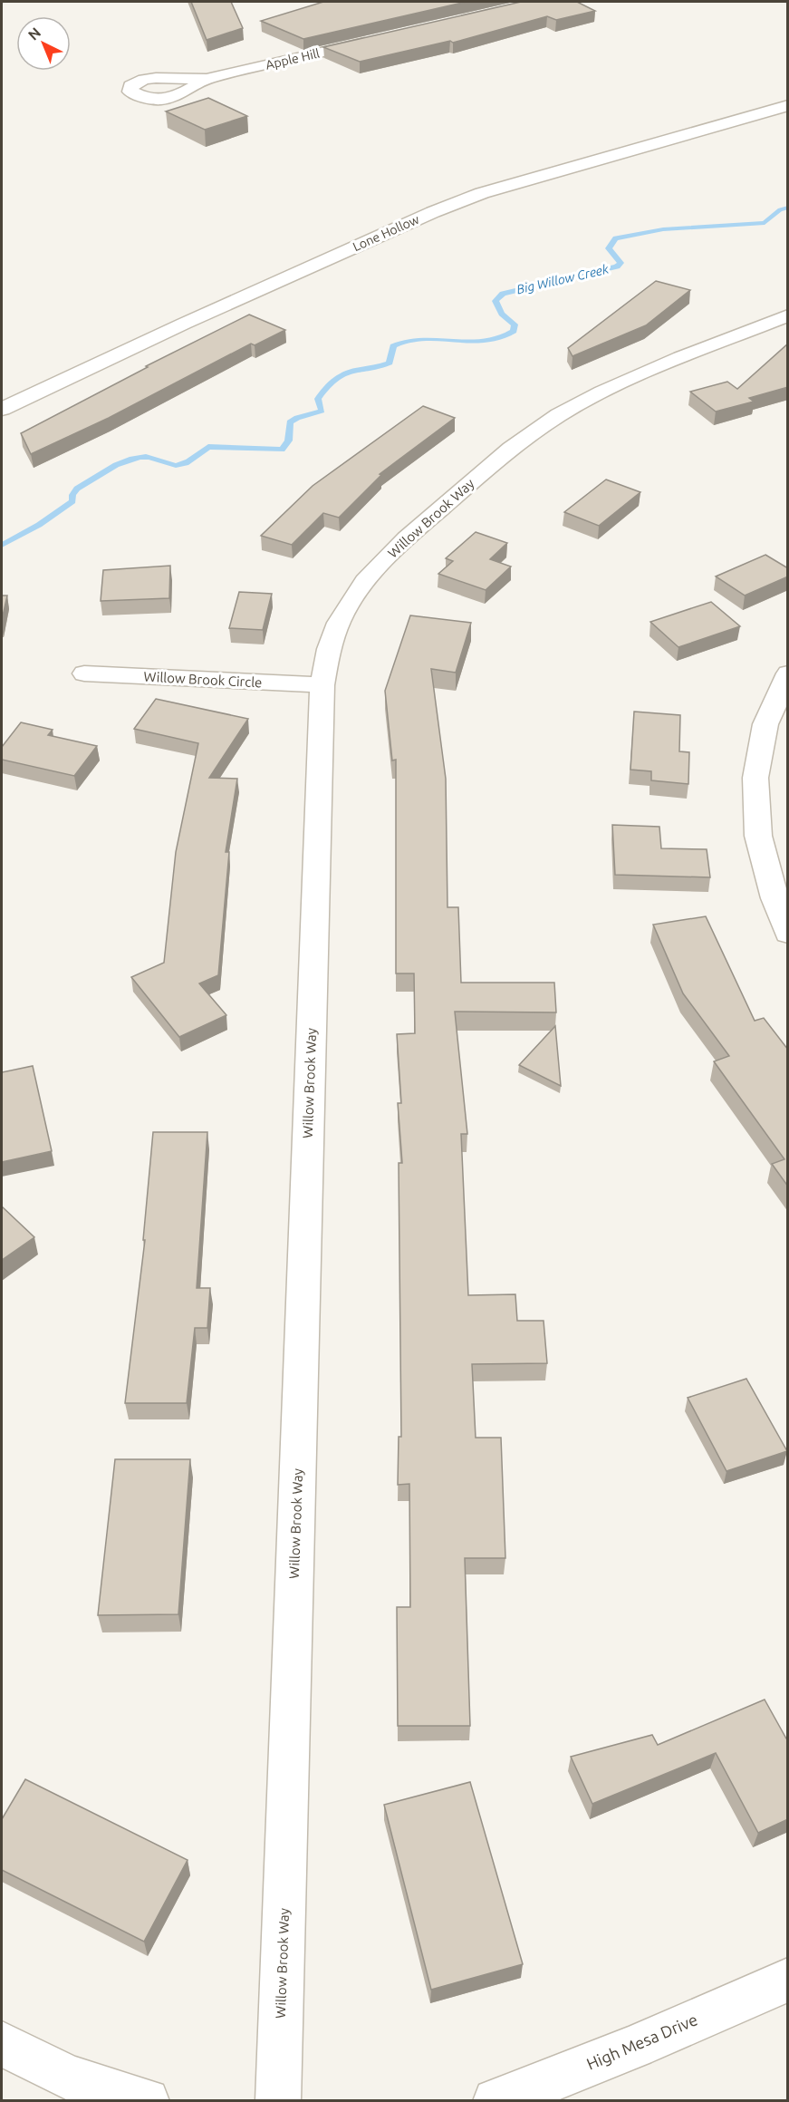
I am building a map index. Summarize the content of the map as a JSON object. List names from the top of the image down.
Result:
{
  "streets": {
    "street": [
      "Apple Hill",
      "Lone Hollow",
      "Willow Brook Way",
      "Willow Brook Circle",
      "High Mesa Drive"
    ]
  },
  "crossings": [
    ["Willow Brook Way", "Willow Brook Circle"]
  ],
  "water": ["Big Willow Creek"],
  "north": "top left"
}
